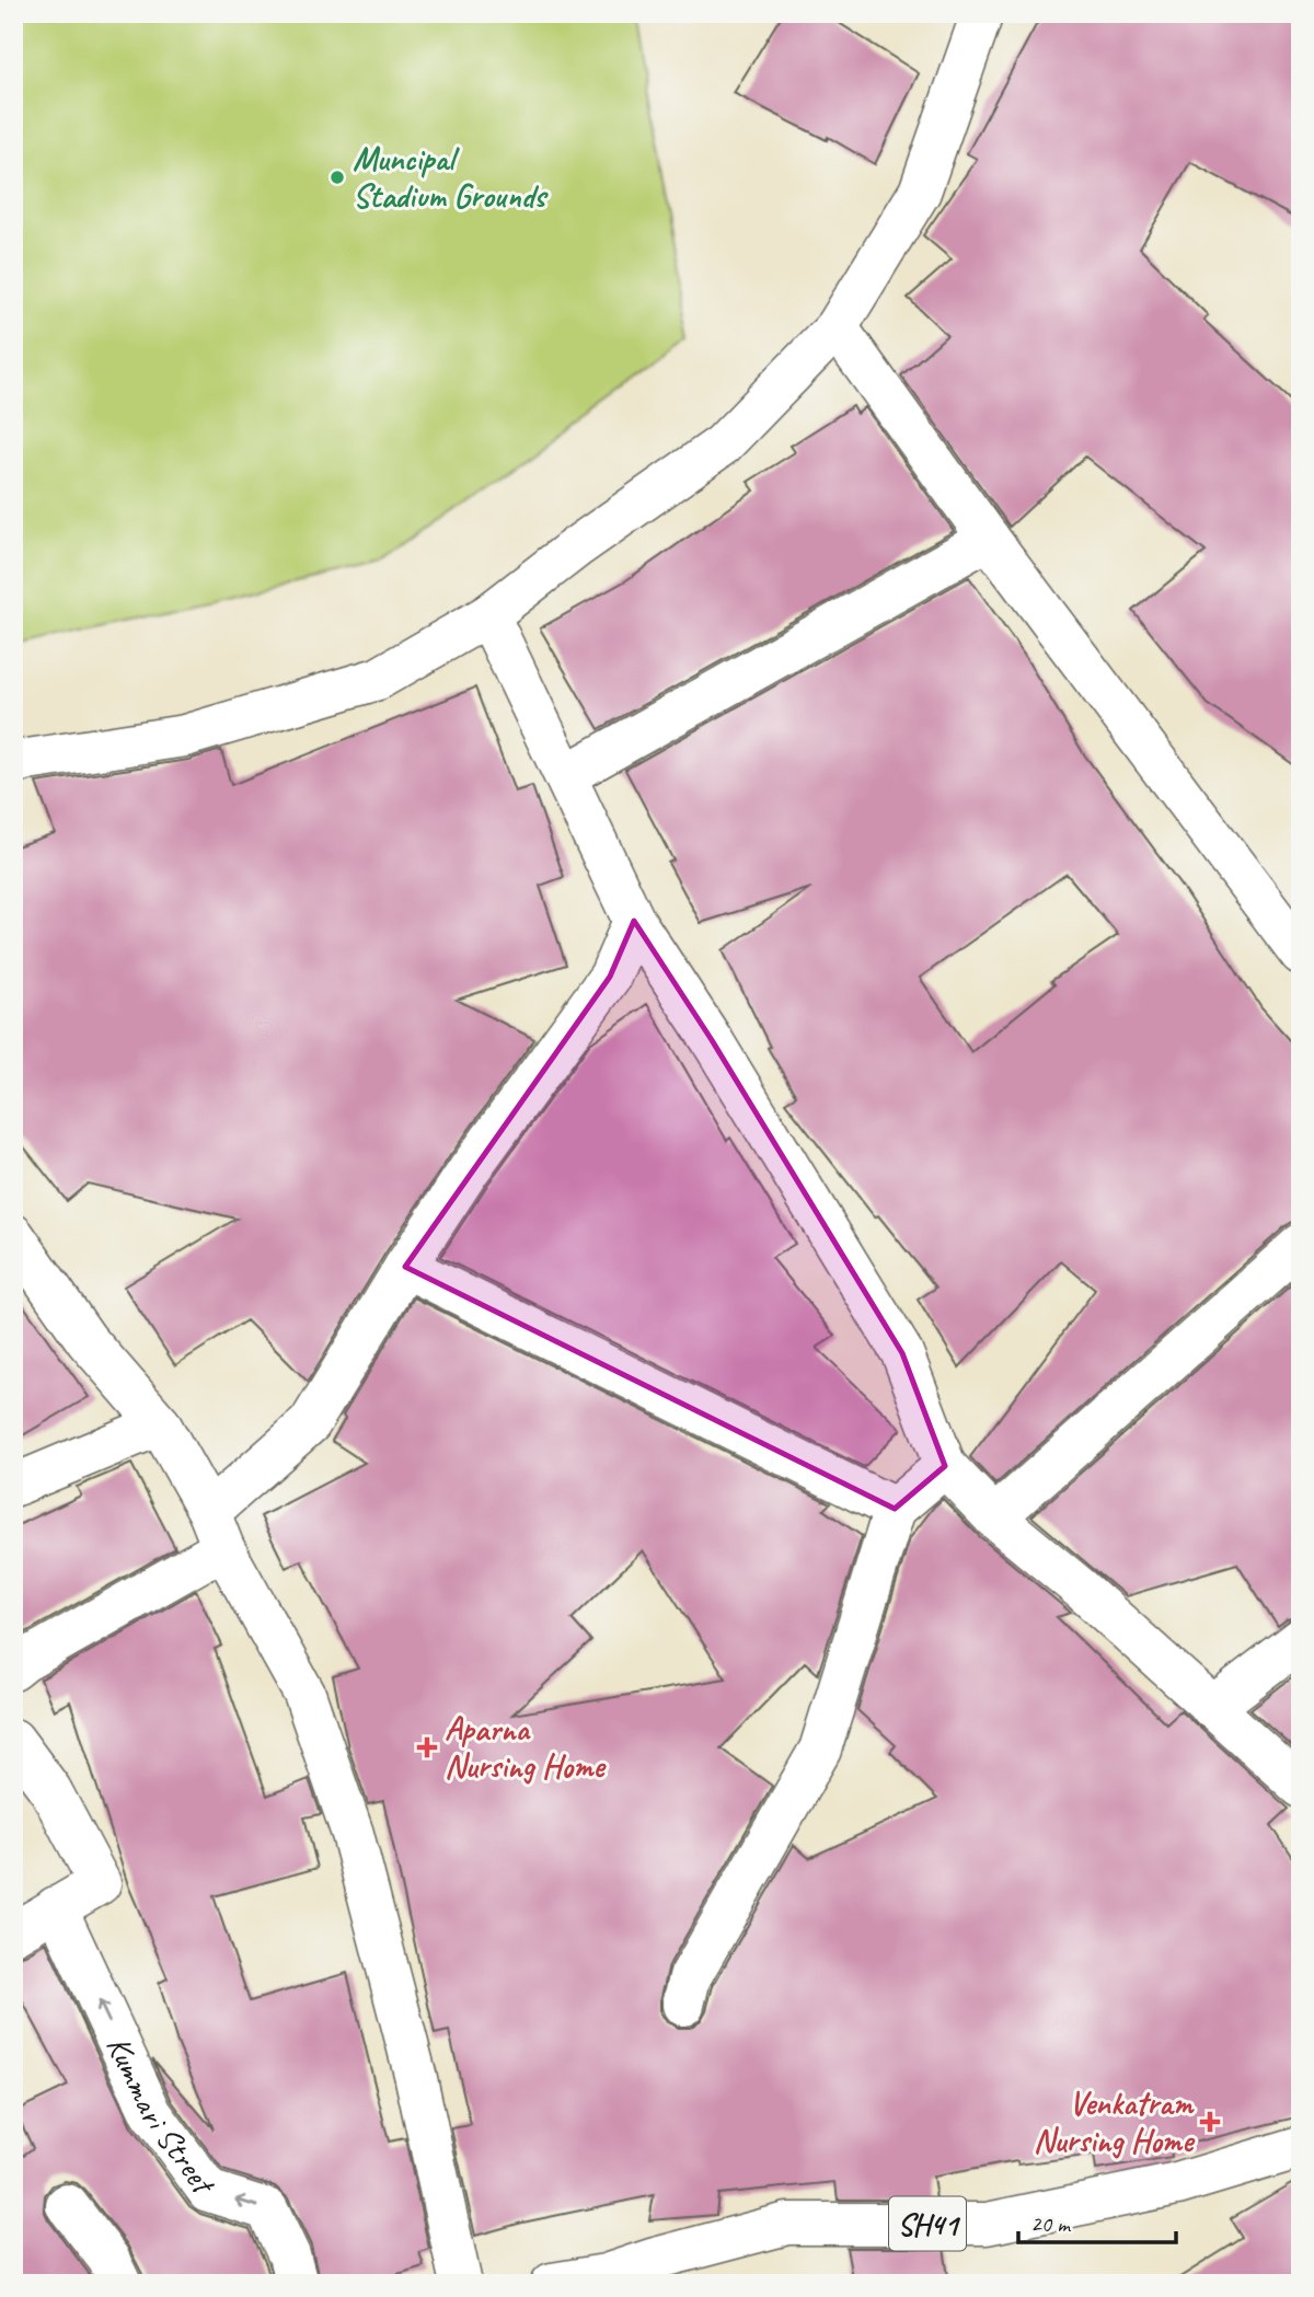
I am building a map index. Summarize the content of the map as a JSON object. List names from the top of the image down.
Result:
{
  "streets": {
    "street": ["Kummari Street", "SH41"]
  },
  "places": {
    "other": ["Muncipal Stadium Grounds"],
    "health": ["Aparna Nursing Home", "Venkatram Nursing Home"]
  },
  "scale_bar": "20 m"
}
